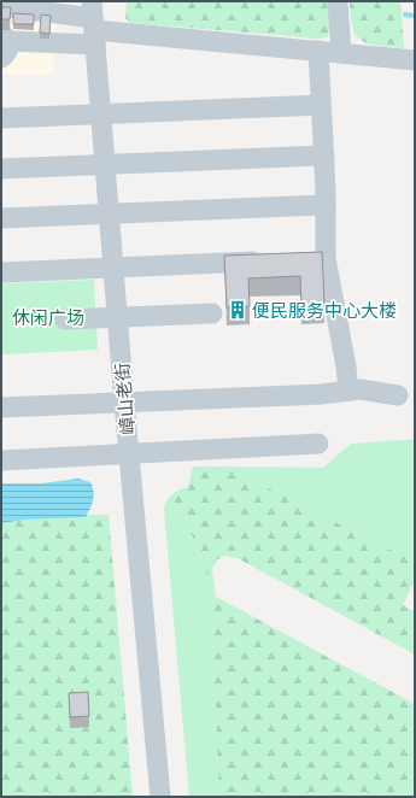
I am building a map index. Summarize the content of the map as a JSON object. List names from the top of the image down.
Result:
{
  "streets": {
    "street": ["嶂山老街"]
  },
  "parks": ["休闲广场"],
  "places": {
    "building": ["便民服务中心大楼"]
  }
}
